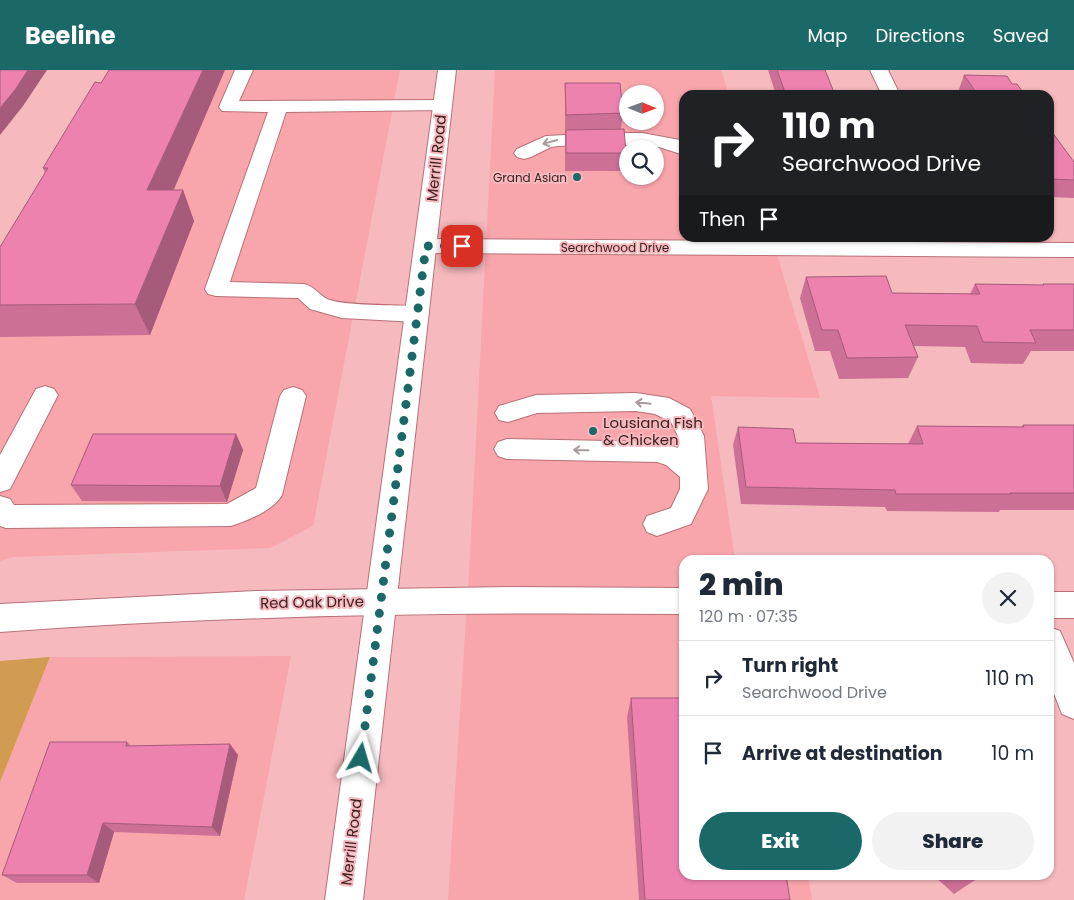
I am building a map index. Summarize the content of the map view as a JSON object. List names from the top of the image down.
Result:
{
  "streets": {
    "street": ["Merrill Road", "Searchwood Drive", "Red Oak Drive"]
  },
  "crossings": [
    ["Merrill Road", "Searchwood Drive"],
    ["Merrill Road", "Red Oak Drive"]
  ],
  "places": ["Grand Asian", "Lousiana Fish & Chicken"],
  "north": "right",
  "page": {
    "header": "Beeline",
    "nav": ["Map", "Directions", "Saved"],
    "turn": ["110 m", "Searchwood Drive"],
    "then": "Then",
    "heading": ["2 min", "120 m · 07:35"],
    "list": [
      {
        "name": "Turn right",
        "note": "Searchwood Drive",
        "value": "110 m"
      },
      {
        "name": "Arrive at destination",
        "value": "10 m"
      }
    ],
    "buttons": ["Exit", "Share"]
  }
}
